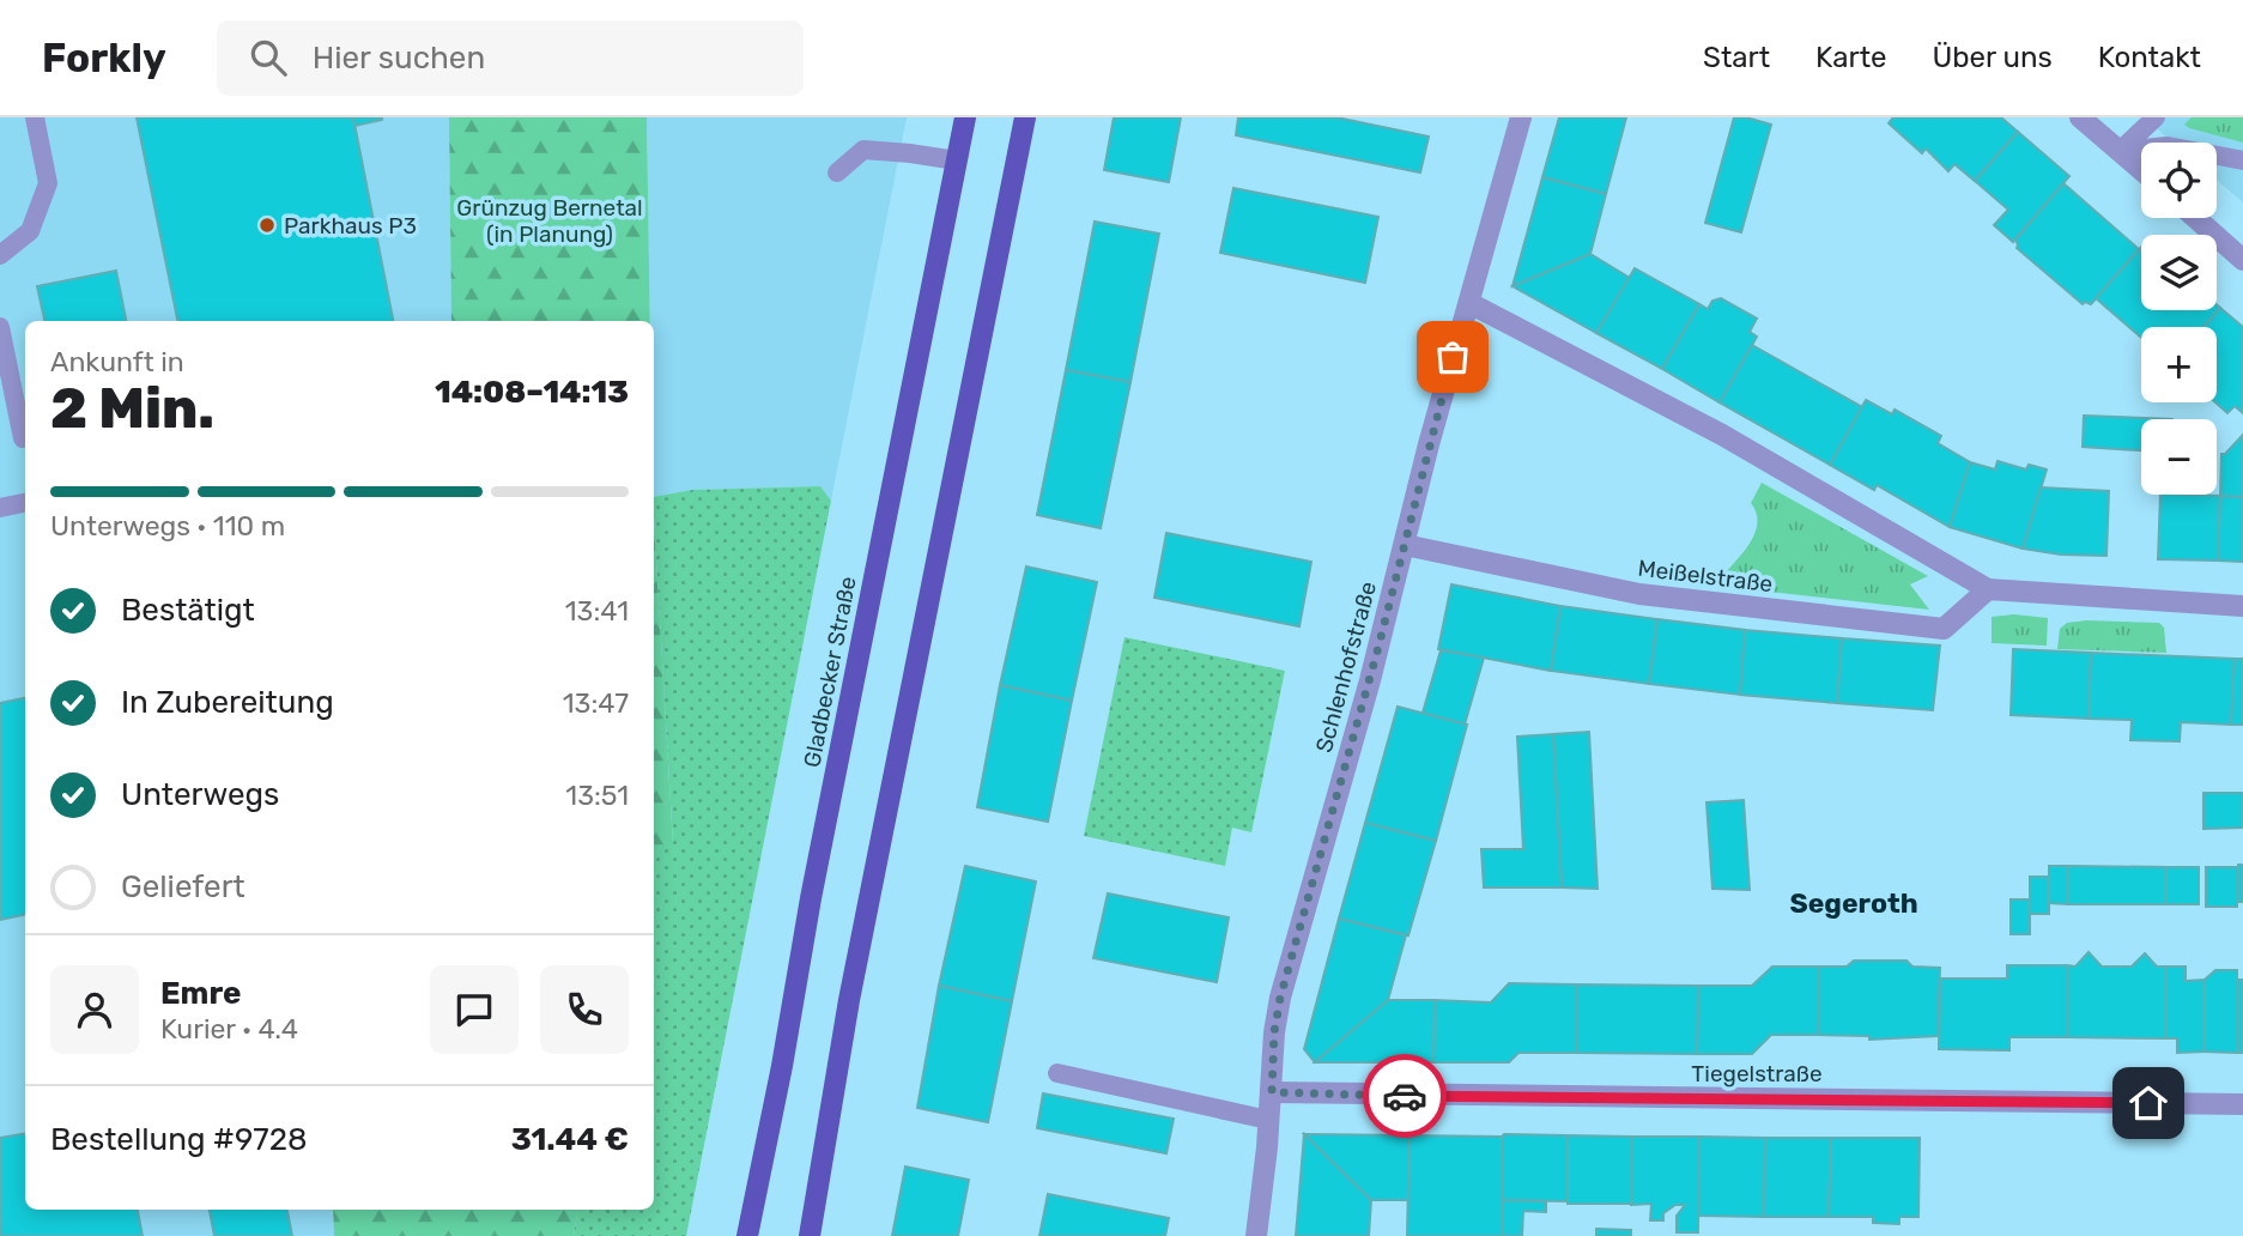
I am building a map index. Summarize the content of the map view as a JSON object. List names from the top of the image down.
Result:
{
  "streets": {
    "main road": ["Gladbecker Straße"],
    "street": ["Meißelstraße", "Schlenhofstraße", "Tiegelstraße"]
  },
  "crossings": [
    ["Meißelstraße", "Schlenhofstraße"],
    ["Schlenhofstraße", "Tiegelstraße"]
  ],
  "districts": ["Segeroth"],
  "parks": ["Grünzug Bernetal (in Planung)"],
  "places": ["Parkhaus P3"],
  "page": {
    "header": "Forkly",
    "search": "Hier suchen",
    "nav": [
      "Start",
      "Karte",
      "Über uns",
      "Kontakt"
    ],
    "map_buttons": ["+", "−"],
    "heading": ["2 Min.", "Ankunft in", "14:08–14:13"],
    "panel": [
      "Emre",
      "Kurier · 4.4",
      "Bestellung #9728",
      "31.44 €"
    ],
    "bar": "Unterwegs · 110 m",
    "list": [
      ["Bestätigt", "13:41"],
      ["In Zubereitung", "13:47"],
      ["Unterwegs", "13:51"],
      "Geliefert"
    ]
  }
}
